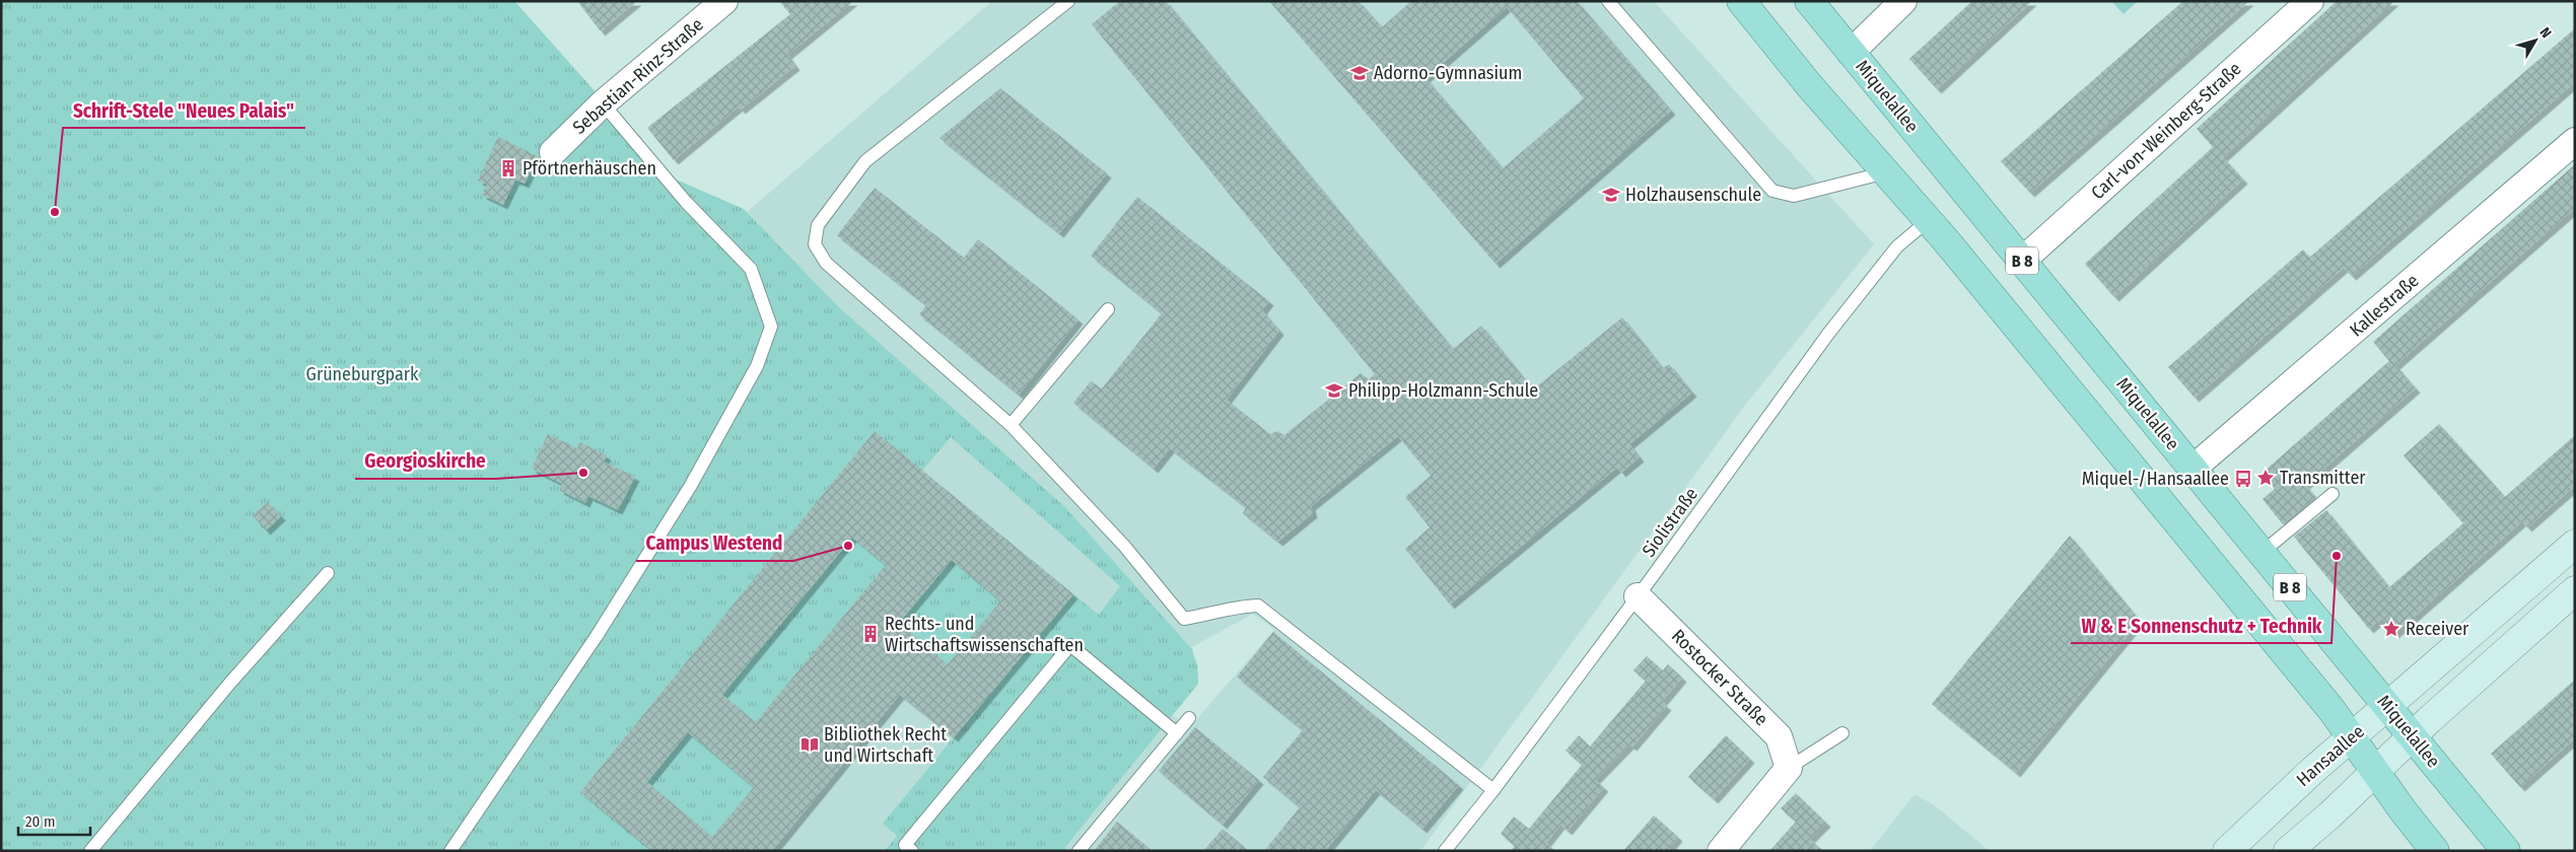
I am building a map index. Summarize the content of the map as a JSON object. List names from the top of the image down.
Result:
{
  "streets": {
    "main road": ["Miquelallee", "B 8", "Hansaallee"],
    "street": [
      "Sebastian-Rinz-Straße",
      "Carl-von-Weinberg-Straße",
      "Kallestraße",
      "Rostocker Straße"
    ],
    "lane": ["Siolistraße"]
  },
  "crossings": [
    ["Miquelallee", "Carl-von-Weinberg-Straße"],
    ["Miquelallee", "Kallestraße"],
    ["Miquelallee", "Hansaallee"],
    ["B 8", "Siolistraße"],
    ["B 8", "Hansaallee"],
    ["Siolistraße", "Rostocker Straße"]
  ],
  "parks": ["Grüneburgpark"],
  "places": {
    "school or university": ["Adorno-Gymnasium", "Holzhausenschule", "Philipp-Holzmann-Schule"],
    "building": ["Pförtnerhäuschen", "Rechts- und Wirtschaftswissenschaften"],
    "other": [
      "Schrift-Stele \"Neues Palais\"",
      "Georgioskirche",
      "Campus Westend",
      "W & E Sonnenschutz + Technik"
    ],
    "place": ["Transmitter", "Receiver"],
    "bus stop": ["Miquel-/Hansaallee"],
    "library": ["Bibliothek Recht und Wirtschaft"]
  },
  "scale_bar": "20 m",
  "north": "top right"
}
